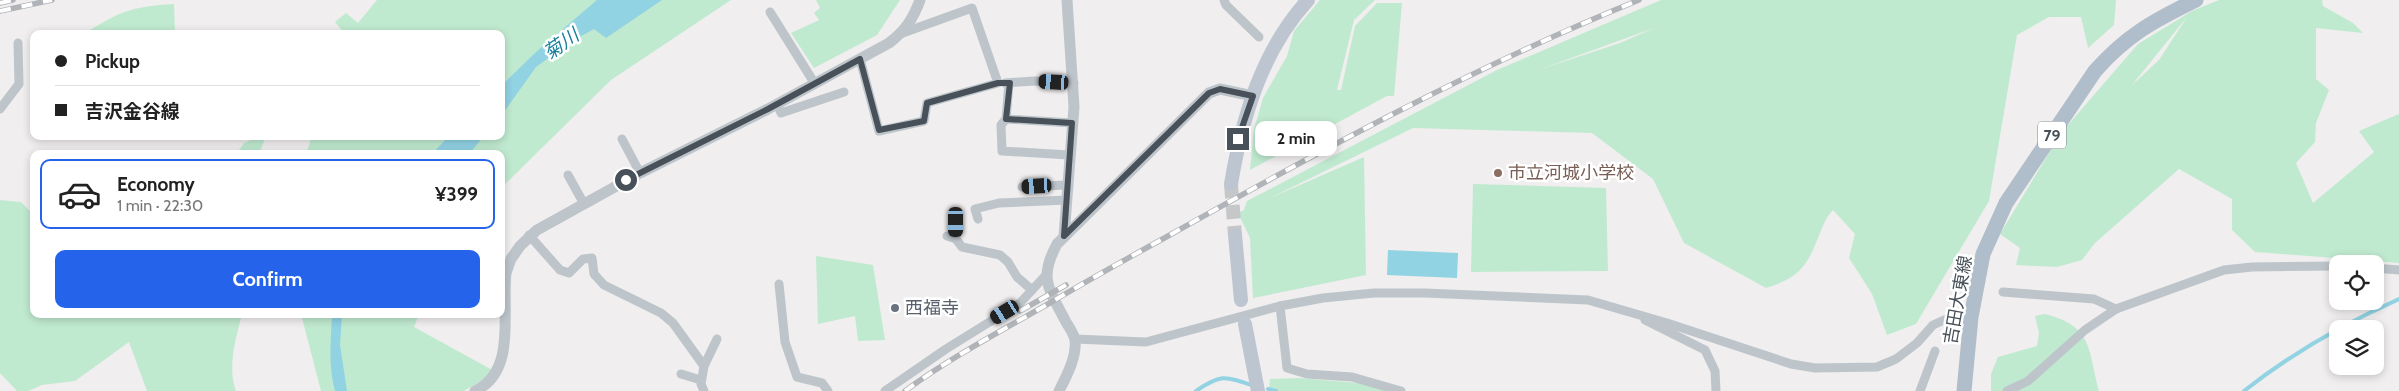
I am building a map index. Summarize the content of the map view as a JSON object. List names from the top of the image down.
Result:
{
  "streets": {
    "main road": ["79", "吉田大東線"]
  },
  "water": ["菊川"],
  "places": ["市立河城小学校", "西福寺"],
  "page": {
    "banner": ["Pickup", "吉沢金谷線"],
    "bubble": "2 min",
    "list": [
      {
        "name": "Economy",
        "note": "1 min · 22:30",
        "value": "¥399"
      }
    ],
    "buttons": "Confirm"
  }
}
